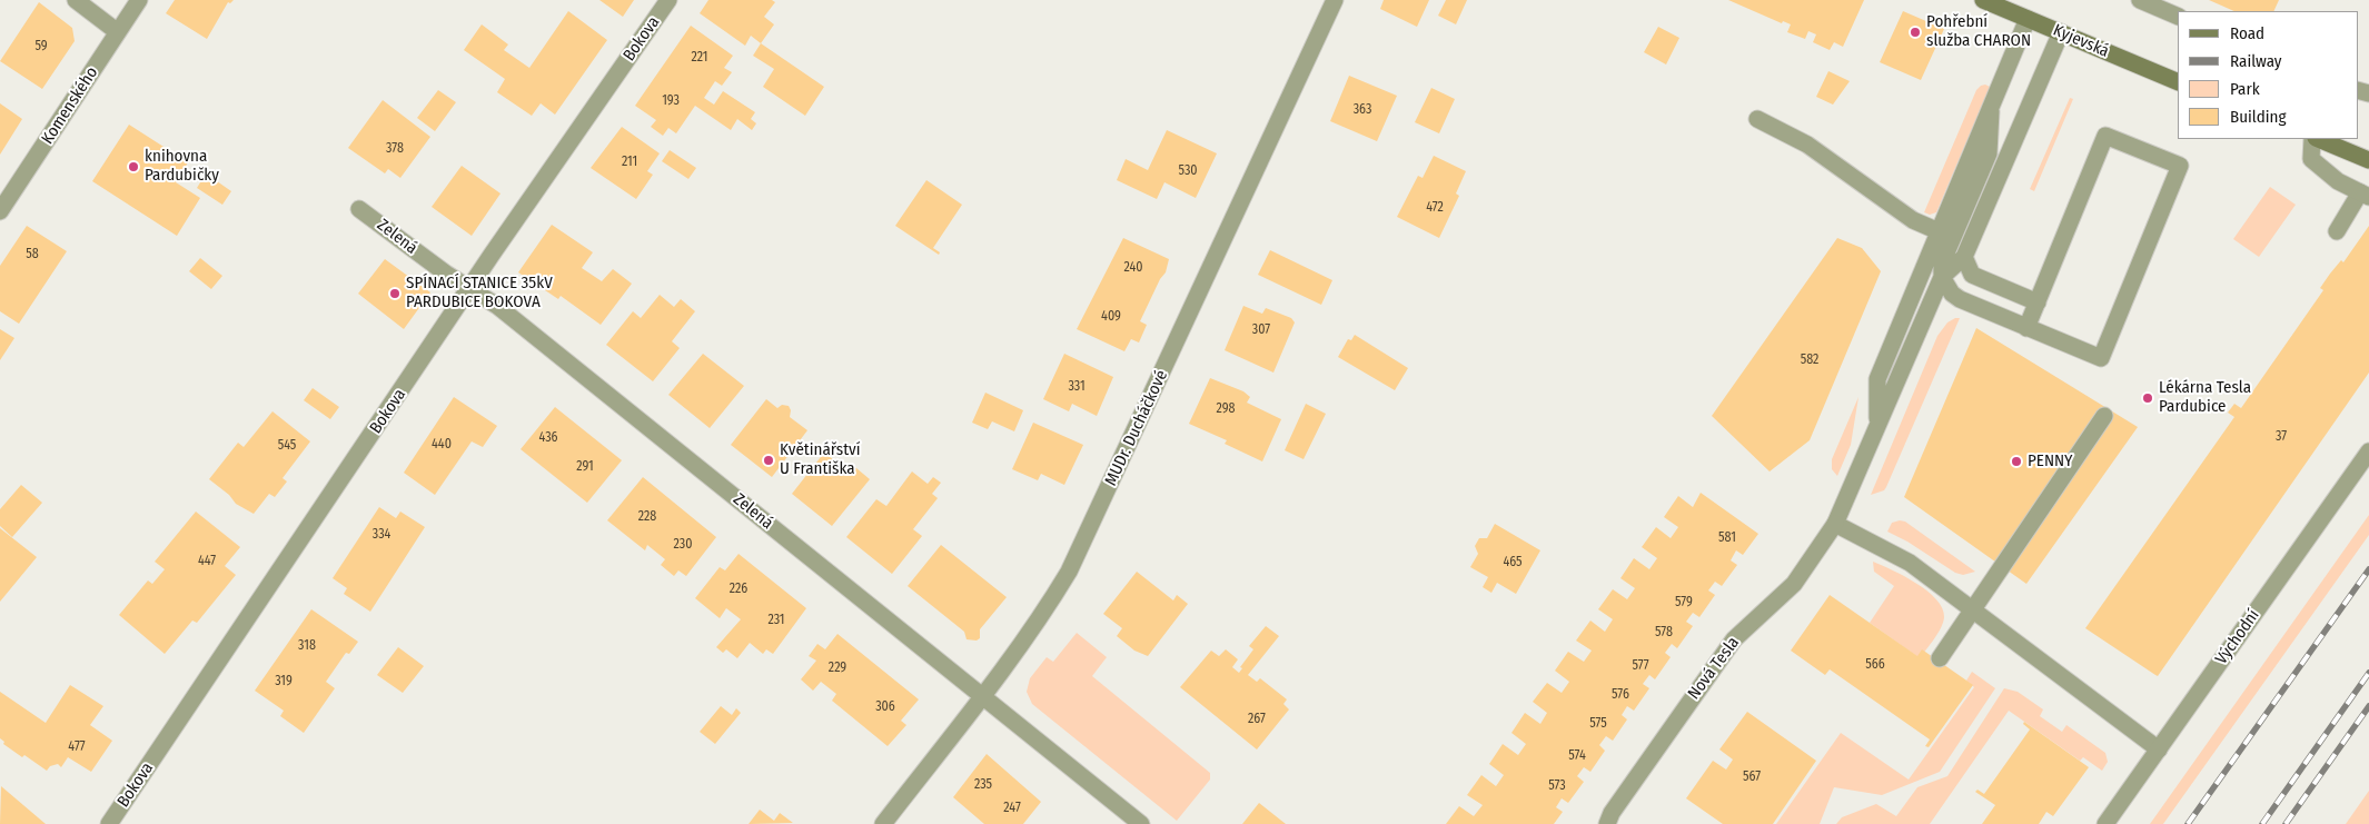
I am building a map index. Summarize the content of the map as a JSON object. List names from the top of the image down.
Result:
{
  "streets": {
    "street": [
      "Bokova",
      "Kyjevská",
      "Komenského",
      "Zelená",
      "MUDr. Ducháčkové",
      "Východní",
      "Nová Tesla"
    ]
  },
  "crossings": [
    ["Bokova", "Zelená"],
    ["Zelená", "MUDr. Ducháčkové"]
  ],
  "places": [
    "Pohřební služba CHARON",
    "knihovna Pardubičky",
    "SPÍNACÍ STANICE 35kV PARDUBICE BOKOVA",
    "Lékárna Tesla Pardubice",
    "Květinářství U Františka",
    "PENNY"
  ],
  "house_numbers": [
    "59",
    "221",
    "193",
    "363",
    "378",
    "211",
    "530",
    "472",
    "58",
    "240",
    "409",
    "307",
    "582",
    "331",
    "298",
    "37",
    "436",
    "440",
    "545",
    "291",
    "228",
    "334",
    "581",
    "230",
    "447",
    "465",
    "226",
    "579",
    "231",
    "578",
    "318",
    "566",
    "577",
    "229",
    "319",
    "576",
    "306",
    "267",
    "575",
    "477",
    "574",
    "567",
    "235",
    "573",
    "247"
  ],
  "legend": [
    "Road",
    "Railway",
    "Park",
    "Building"
  ]
}
